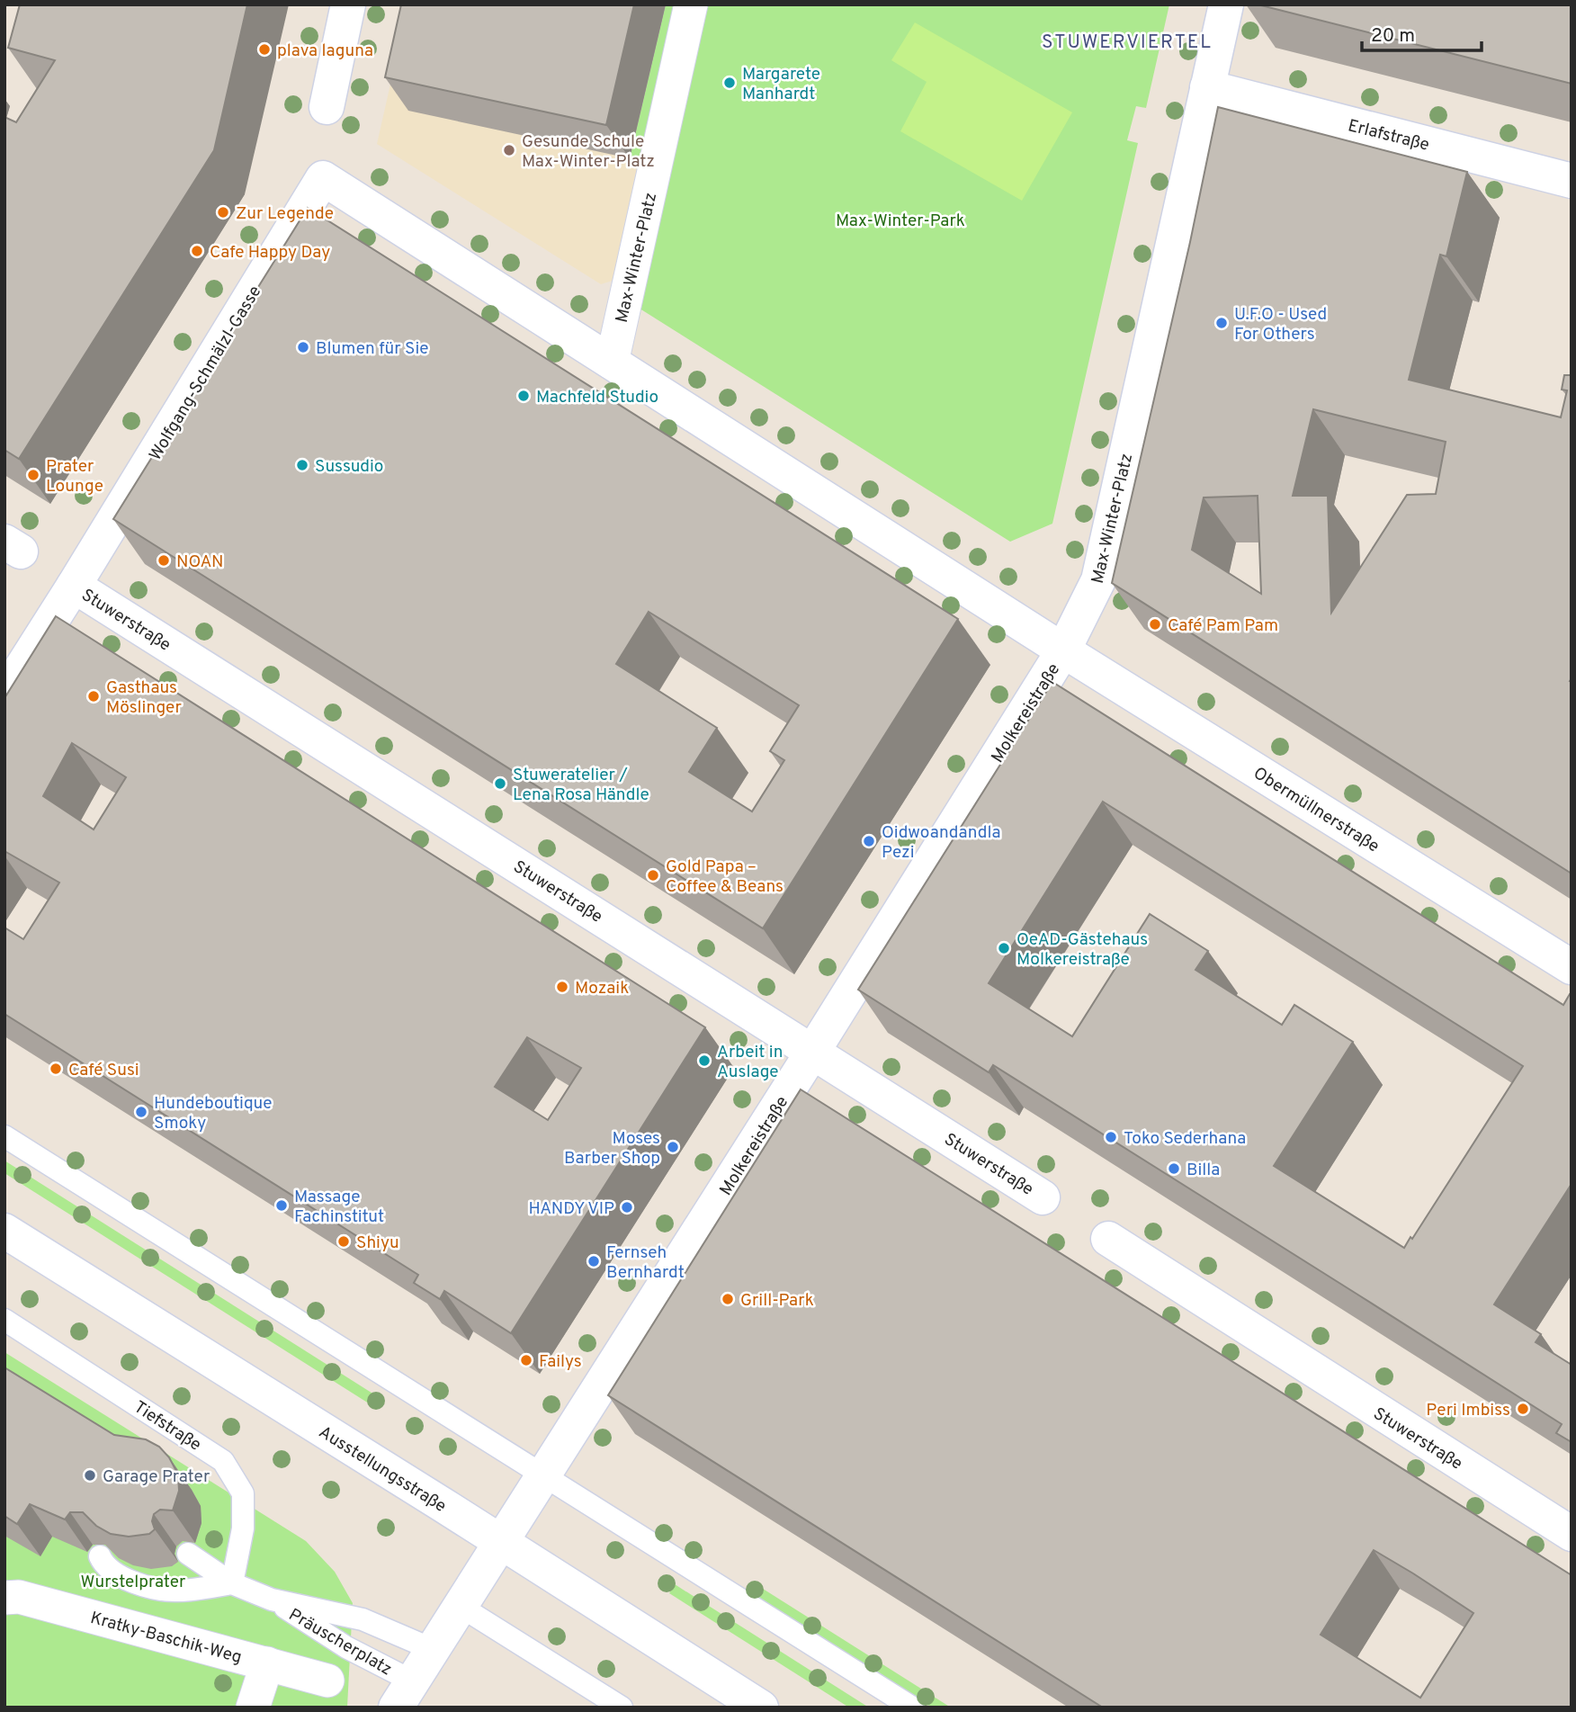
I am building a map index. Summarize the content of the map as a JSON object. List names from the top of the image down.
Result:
{
  "streets": {
    "street": [
      "Erlafstraße",
      "Max-Winter-Platz",
      "Wolfgang-Schmälzl-Gasse",
      "Stuwerstraße",
      "Molkereistraße",
      "Obermüllnerstraße",
      "Ausstellungsstraße",
      "Kratky-Baschik-Weg",
      "Präuscherplatz"
    ],
    "lane": ["Tiefstraße"]
  },
  "crossings": [
    ["Erlafstraße", "Max-Winter-Platz"],
    ["Max-Winter-Platz", "Wolfgang-Schmälzl-Gasse"],
    ["Max-Winter-Platz", "Molkereistraße"],
    ["Max-Winter-Platz", "Obermüllnerstraße"],
    ["Wolfgang-Schmälzl-Gasse", "Stuwerstraße"],
    ["Stuwerstraße", "Molkereistraße"],
    ["Molkereistraße", "Obermüllnerstraße"],
    ["Molkereistraße", "Ausstellungsstraße"],
    ["Molkereistraße", "Präuscherplatz"],
    ["Tiefstraße", "Präuscherplatz"],
    ["Ausstellungsstraße", "Präuscherplatz"]
  ],
  "districts": ["STUWERVIERTEL"],
  "parks": ["Max-Winter-Park", "Wurstelprater"],
  "places": [
    "plava laguna",
    "Margarete Manhardt",
    "Gesunde Schule Max-Winter-Platz",
    "Zur Legende",
    "Cafe Happy Day",
    "U.F.O - Used For Others",
    "Blumen für Sie",
    "Machfeld Studio",
    "Sussudio",
    "Prater Lounge",
    "NOAN",
    "Café Pam Pam",
    "Gasthaus Möslinger",
    "Stuweratelier / Lena Rosa Händle",
    "Oidwoandandla Pezi",
    "Gold Papa – Coffee & Beans",
    "OeAD-Gästehaus Molkereistraße",
    "Mozaik",
    "Arbeit in Auslage",
    "Café Susi",
    "Hundeboutique Smoky",
    "Toko Sederhana",
    "Moses Barber Shop",
    "Billa",
    "Massage Fachinstitut",
    "HANDY VIP",
    "Shiyu",
    "Fernseh Bernhardt",
    "Grill-Park",
    "Failys",
    "Peri Imbiss",
    "Garage Prater"
  ],
  "scale_bar": "20 m"
}
